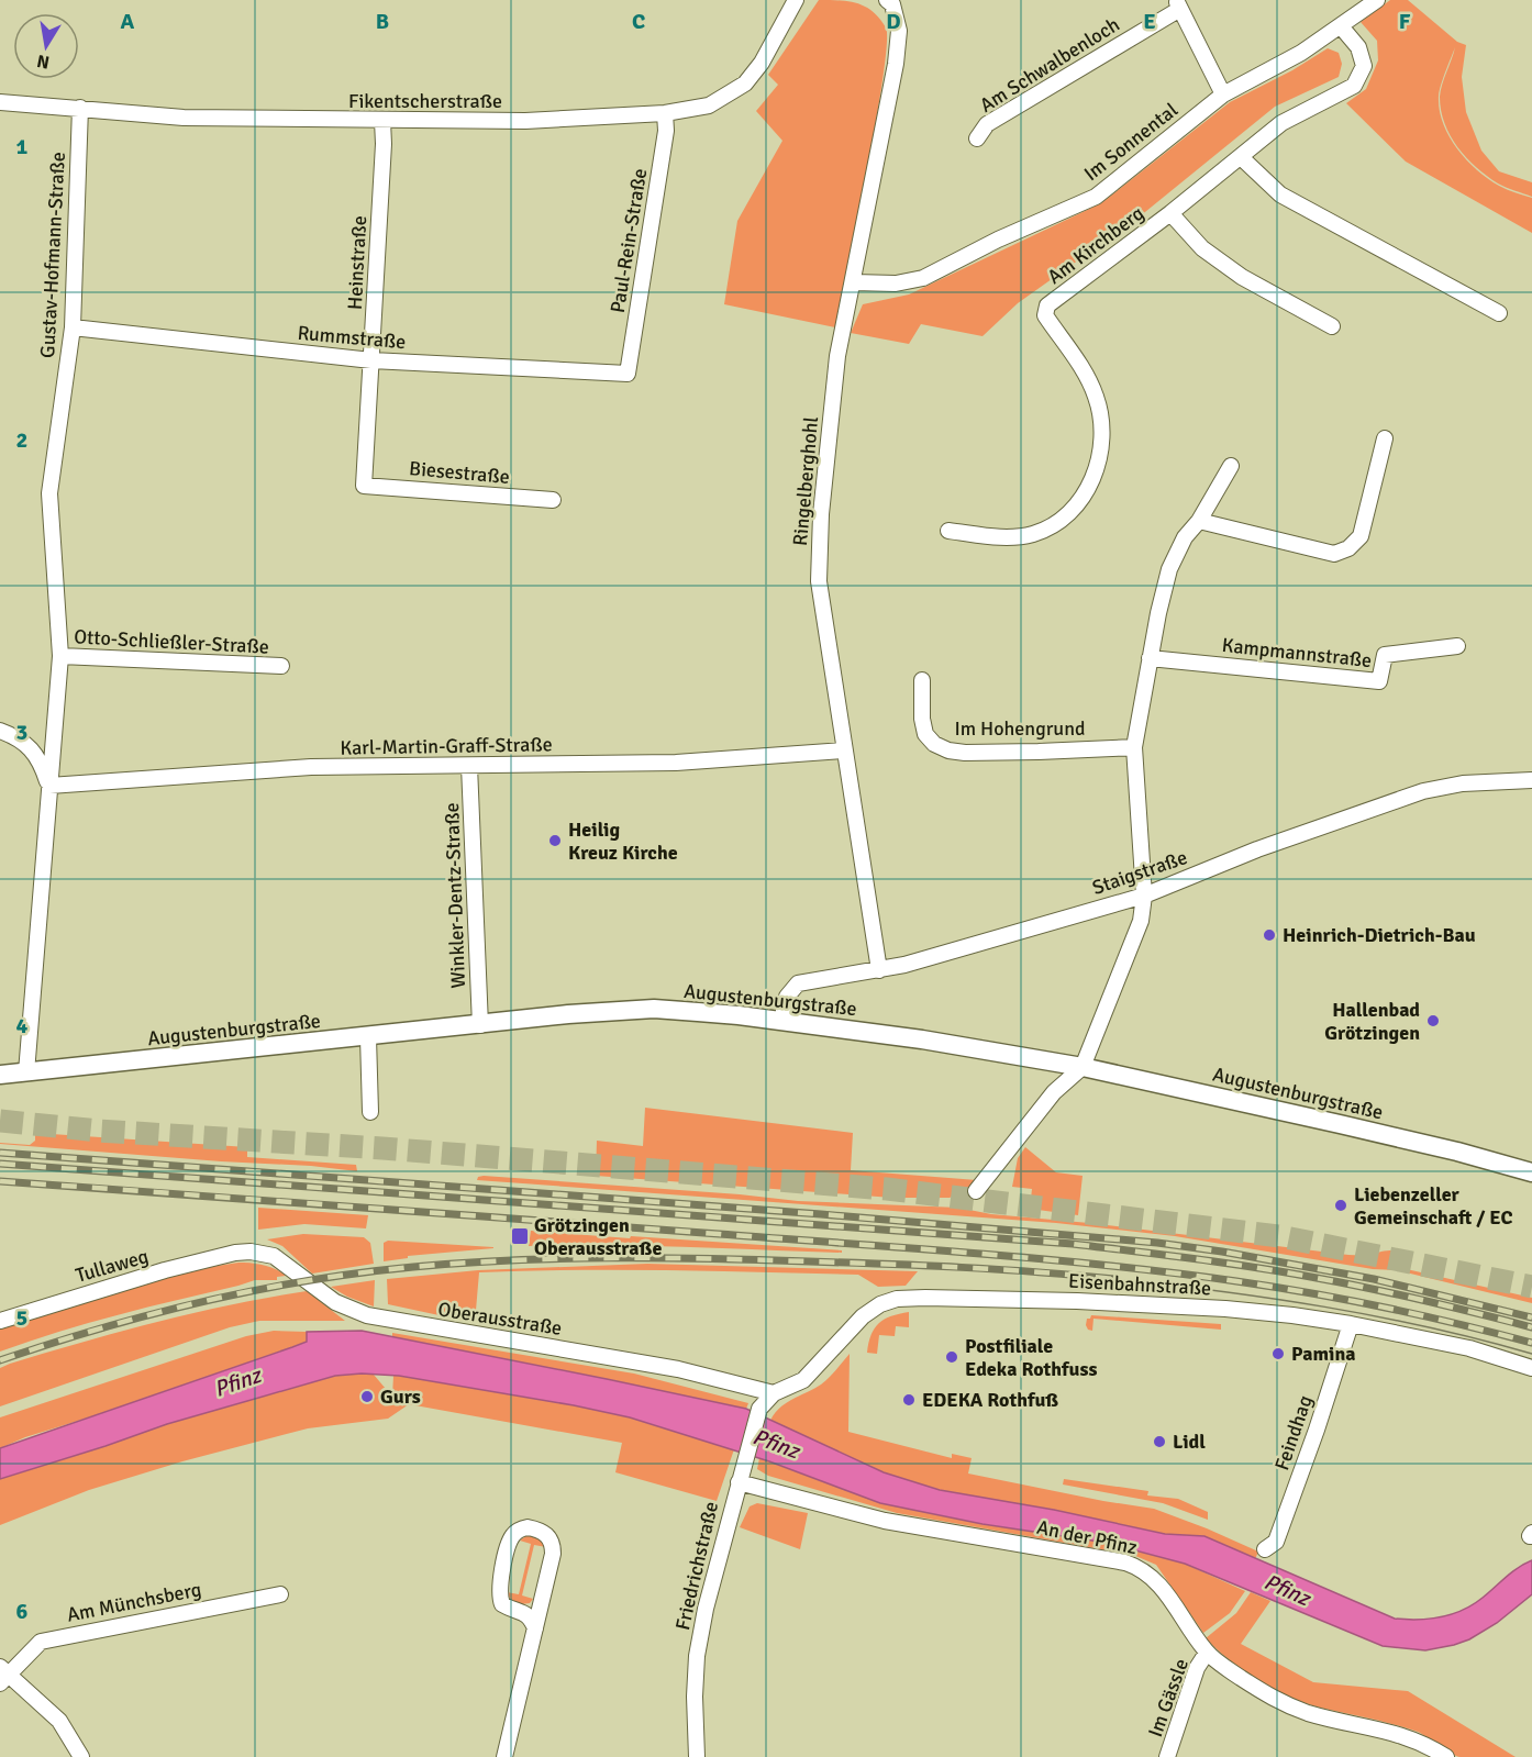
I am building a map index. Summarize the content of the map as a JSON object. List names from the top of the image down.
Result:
{
  "streets": {
    "street": [
      "Am Schwalbenloch",
      "Fikentscherstraße",
      "Im Sonnental",
      "Paul-Rein-Straße",
      "Am Kirchberg",
      "Gustav-Hofmann-Straße",
      "Heinstraße",
      "Rummstraße",
      "Biesestraße",
      "Ringelberghohl",
      "Otto-Schließler-Straße",
      "Kampmannstraße",
      "Im Hohengrund",
      "Karl-Martin-Graff-Straße",
      "Staigstraße",
      "Winkler-Dentz-Straße",
      "Augustenburgstraße",
      "Tullaweg",
      "Eisenbahnstraße",
      "Oberausstraße",
      "Feindhag",
      "An der Pfinz",
      "Friedrichstraße",
      "Am Münchsberg",
      "Im Gässle"
    ]
  },
  "crossings": [
    ["Am Schwalbenloch", "Im Sonnental"],
    ["Fikentscherstraße", "Paul-Rein-Straße"],
    ["Fikentscherstraße", "Gustav-Hofmann-Straße"],
    ["Fikentscherstraße", "Heinstraße"],
    ["Im Sonnental", "Am Kirchberg"],
    ["Im Sonnental", "Ringelberghohl"],
    ["Paul-Rein-Straße", "Rummstraße"],
    ["Gustav-Hofmann-Straße", "Rummstraße"],
    ["Gustav-Hofmann-Straße", "Otto-Schließler-Straße"],
    ["Gustav-Hofmann-Straße", "Karl-Martin-Graff-Straße"],
    ["Gustav-Hofmann-Straße", "Augustenburgstraße"],
    ["Heinstraße", "Rummstraße"],
    ["Heinstraße", "Biesestraße"],
    ["Ringelberghohl", "Karl-Martin-Graff-Straße"],
    ["Ringelberghohl", "Staigstraße"],
    ["Karl-Martin-Graff-Straße", "Winkler-Dentz-Straße"],
    ["Staigstraße", "Augustenburgstraße"],
    ["Winkler-Dentz-Straße", "Augustenburgstraße"],
    ["Tullaweg", "Oberausstraße"],
    ["Eisenbahnstraße", "Oberausstraße"],
    ["Eisenbahnstraße", "Feindhag"],
    ["Eisenbahnstraße", "Friedrichstraße"],
    ["Oberausstraße", "Friedrichstraße"],
    ["An der Pfinz", "Friedrichstraße"],
    ["An der Pfinz", "Im Gässle"]
  ],
  "water": ["Pfinz"],
  "places": {
    "other": [
      "Heilig Kreuz Kirche",
      "Heinrich-Dietrich-Bau",
      "Hallenbad Grötzingen",
      "Liebenzeller Gemeinschaft / EC",
      "Pamina",
      "Postfiliale Edeka Rothfuss",
      "Gurs",
      "EDEKA Rothfuß",
      "Lidl"
    ],
    "transit": ["Grötzingen Oberausstraße"]
  },
  "north": "bottom",
  "grid": {
    "columns": [
      "A",
      "B",
      "C",
      "D",
      "E",
      "F"
    ],
    "rows": [
      "1",
      "2",
      "3",
      "4",
      "5",
      "6"
    ]
  }
}
